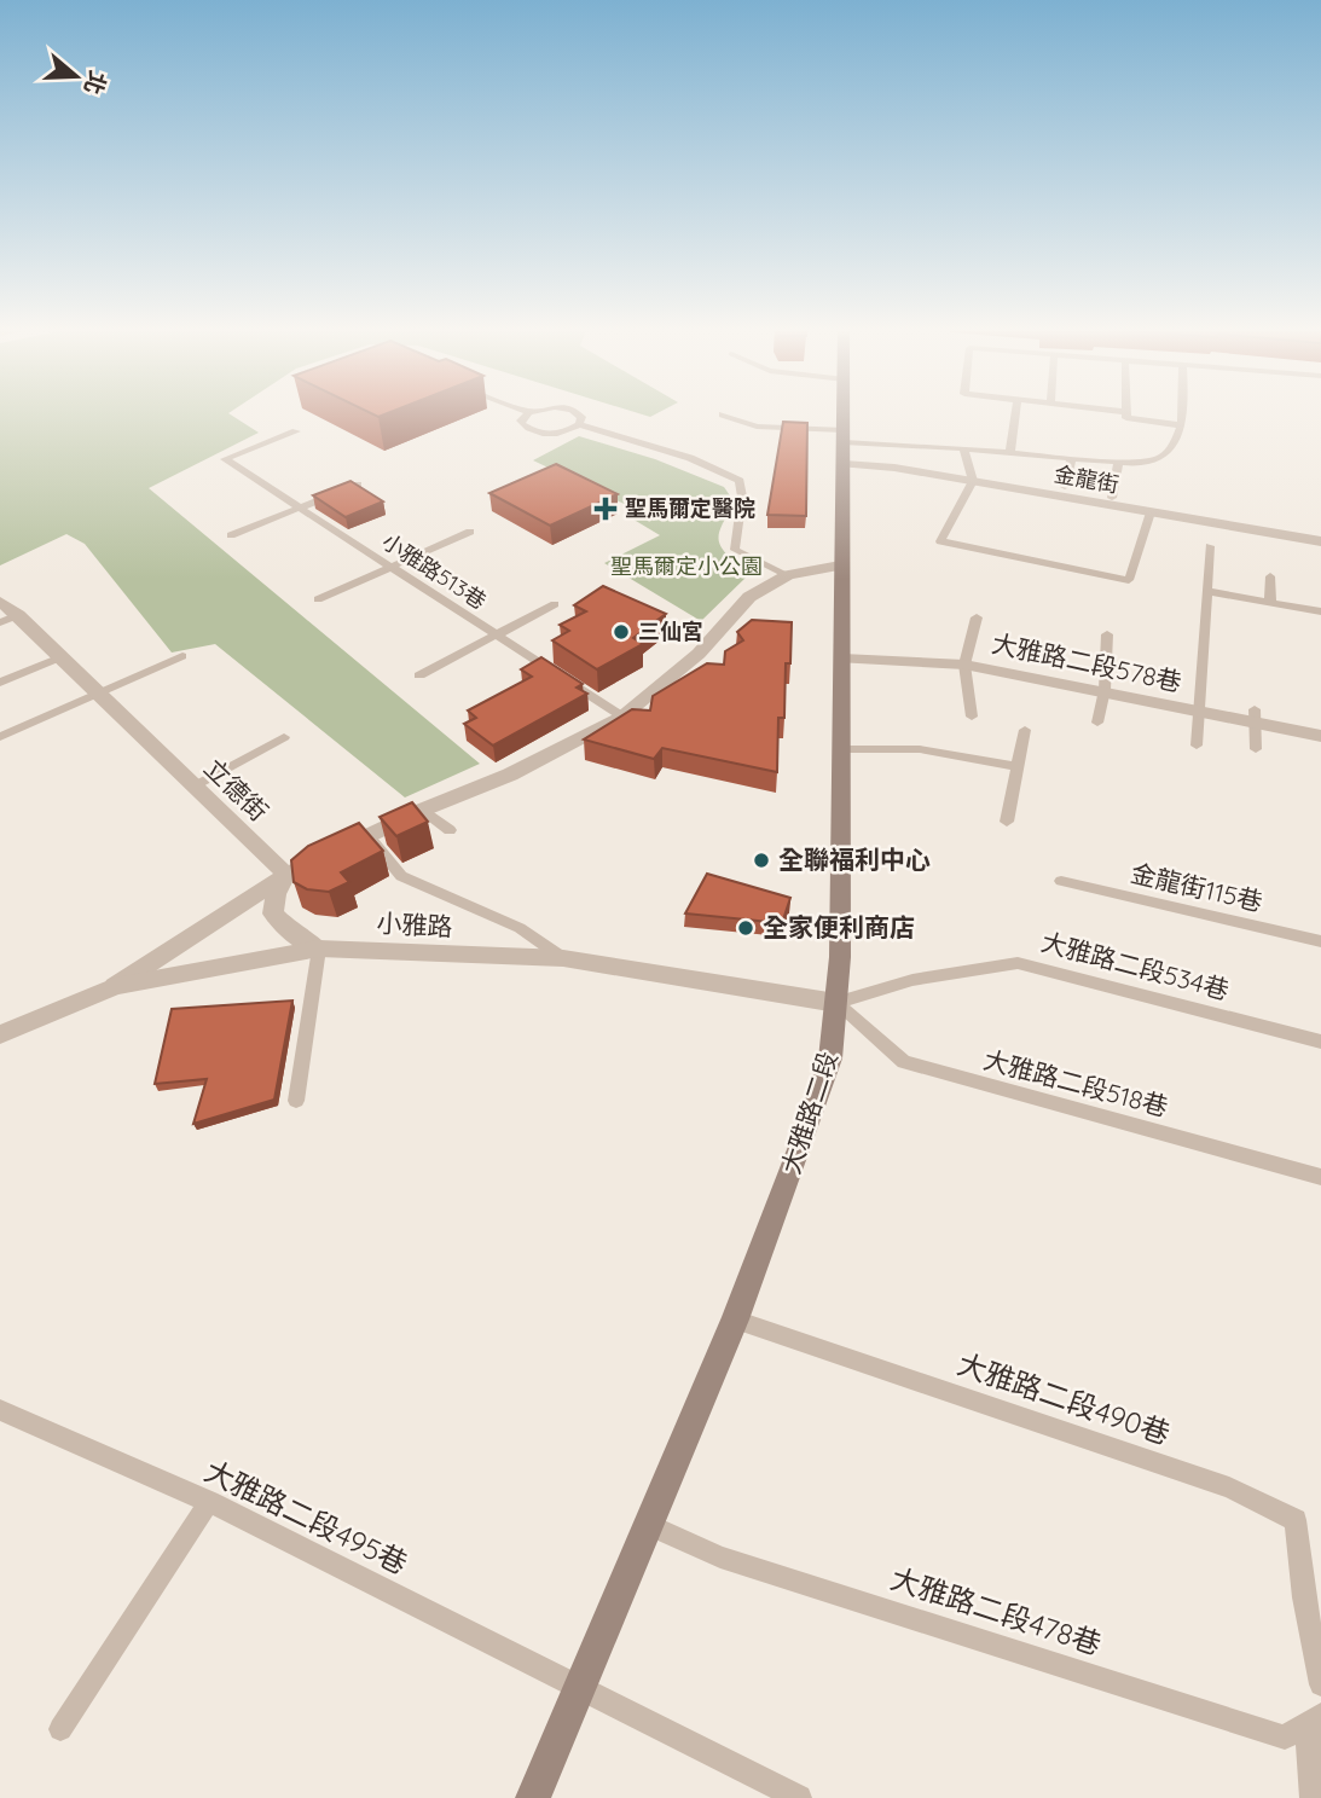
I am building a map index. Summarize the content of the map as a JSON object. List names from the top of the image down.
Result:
{
  "streets": {
    "main road": ["大雅路二段"],
    "street": [
      "金龍街",
      "大雅路二段578巷",
      "立德街",
      "小雅路"
    ],
    "lane": [
      "小雅路513巷",
      "金龍街115巷",
      "大雅路二段534巷",
      "大雅路二段518巷",
      "大雅路二段490巷",
      "大雅路二段495巷",
      "大雅路二段478巷"
    ]
  },
  "crossings": [
    ["金龍街", "大雅路二段"],
    ["大雅路二段578巷", "大雅路二段"],
    ["小雅路", "大雅路二段534巷"],
    ["小雅路", "大雅路二段518巷"],
    ["小雅路", "大雅路二段"],
    ["大雅路二段534巷", "大雅路二段518巷"],
    ["大雅路二段534巷", "大雅路二段"],
    ["大雅路二段518巷", "大雅路二段"],
    ["大雅路二段", "大雅路二段490巷"],
    ["大雅路二段", "大雅路二段495巷"],
    ["大雅路二段", "大雅路二段478巷"]
  ],
  "parks": ["聖馬爾定小公園"],
  "places": {
    "health": ["聖馬爾定醫院"],
    "other": ["三仙宮", "全聯福利中心", "全家便利商店"]
  },
  "north": "right"
}
